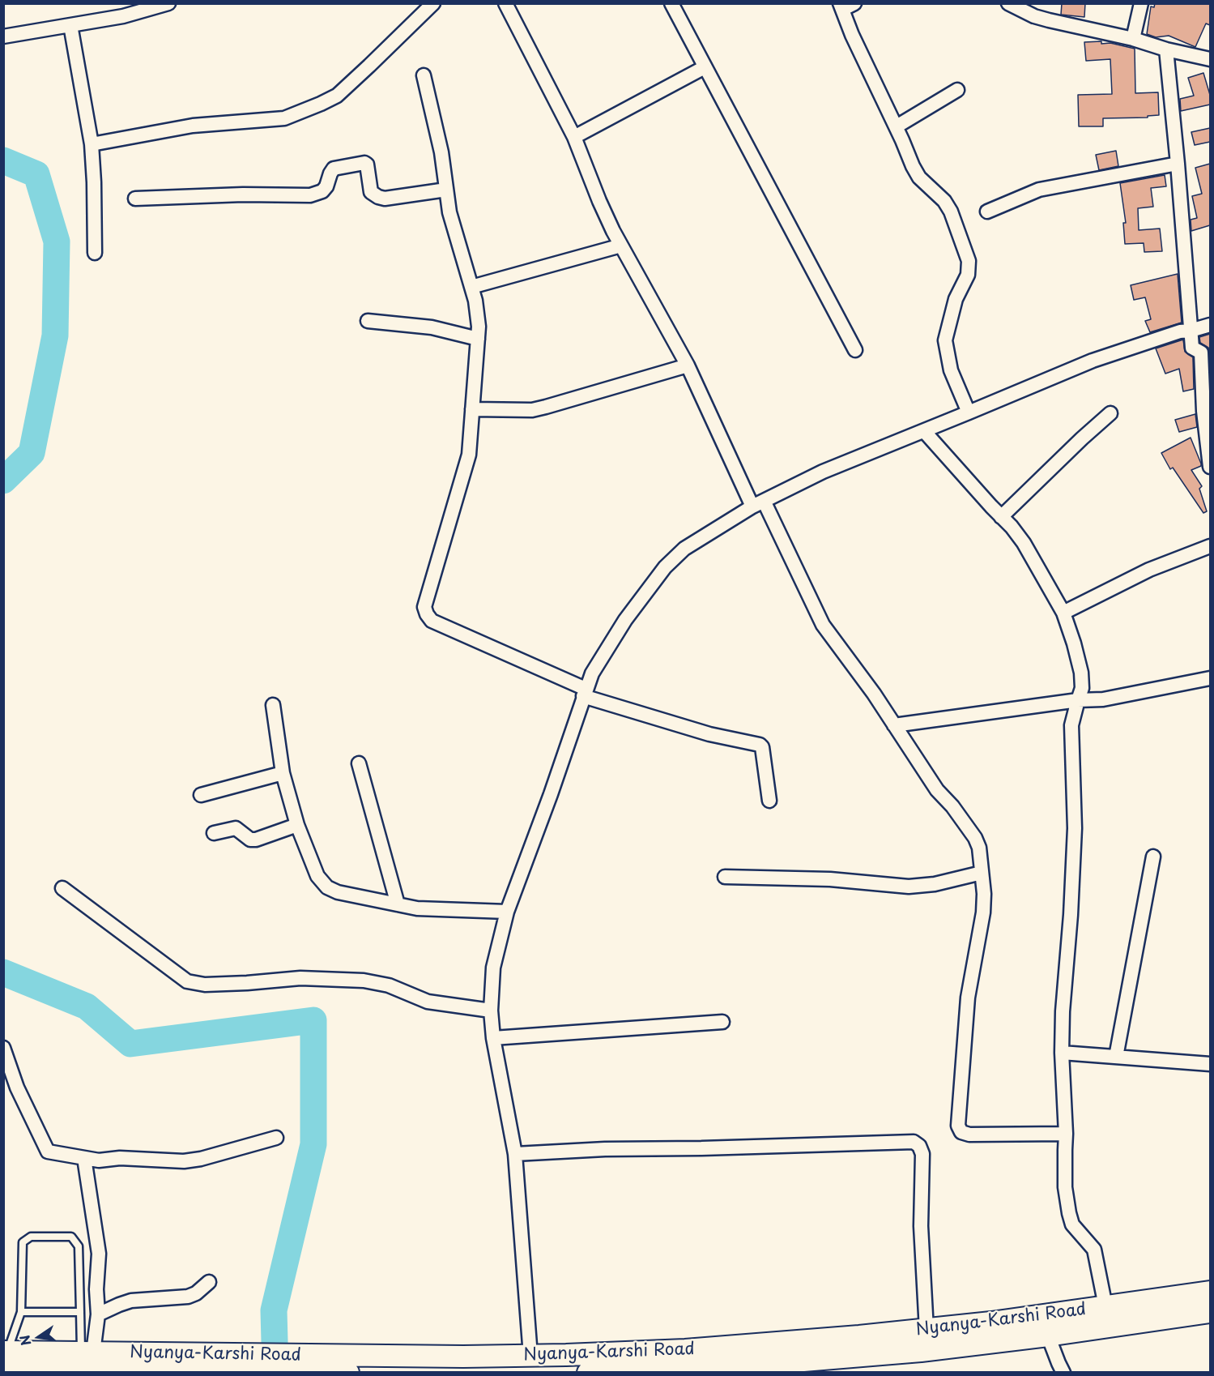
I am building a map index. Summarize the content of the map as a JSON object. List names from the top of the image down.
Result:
{
  "streets": {
    "main road": ["Nyanya-Karshi Road"]
  },
  "north": "left"
}
